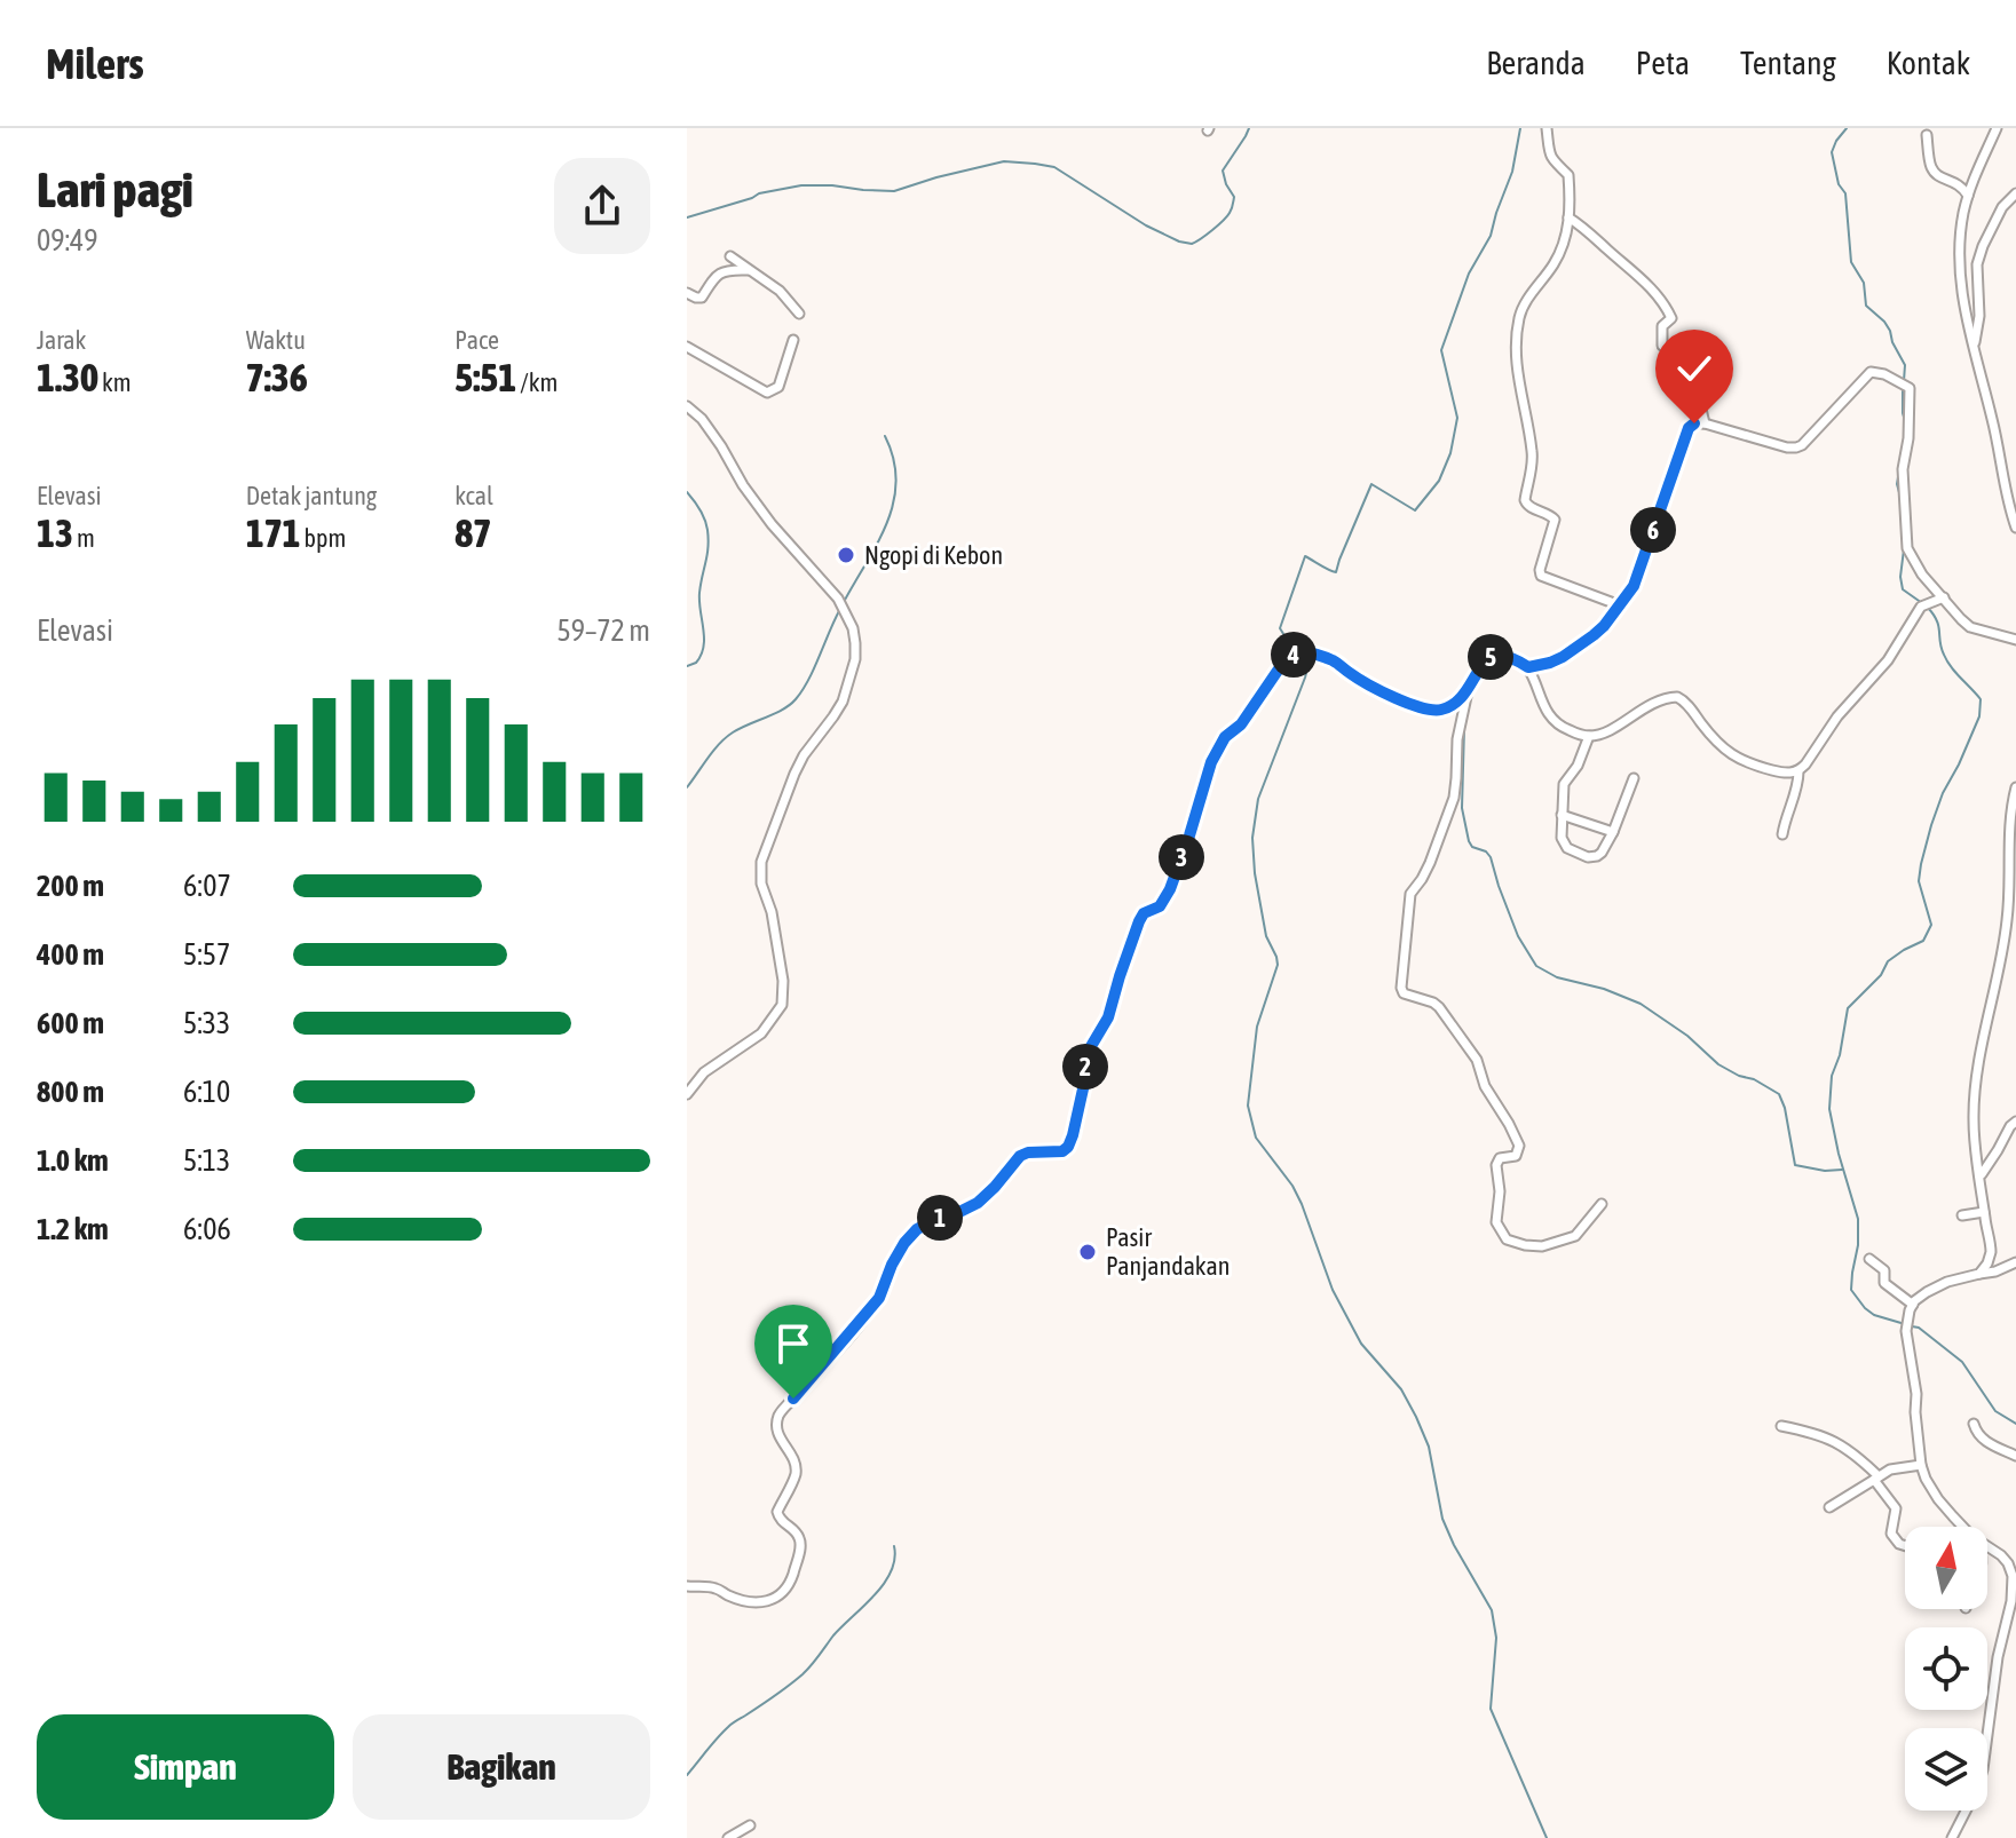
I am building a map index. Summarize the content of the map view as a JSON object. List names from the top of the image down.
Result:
{
  "places": ["Ngopi di Kebon", "Pasir Panjandakan"],
  "north": "top",
  "page": {
    "header": "Milers",
    "nav": [
      "Beranda",
      "Peta",
      "Tentang",
      "Kontak"
    ],
    "heading": ["Lari pagi", "09:49"],
    "stats": [
      ["Jarak", "1.30 km"],
      ["Waktu", "7:36"],
      ["Pace", "5:51 /km"],
      ["Elevasi", "13 m"],
      ["Detak jantung", "171 bpm"],
      ["kcal", "87"]
    ],
    "pins": [
      "6",
      "4",
      "5",
      "3",
      "2",
      "1"
    ],
    "chart": ["Elevasi", "59–72 m"],
    "list": [
      {
        "name": "200 m",
        "note": "6:07"
      },
      {
        "name": "400 m",
        "note": "5:57"
      },
      {
        "name": "600 m",
        "note": "5:33"
      },
      {
        "name": "800 m",
        "note": "6:10"
      },
      {
        "name": "1.0 km",
        "note": "5:13"
      },
      {
        "name": "1.2 km",
        "note": "6:06"
      }
    ],
    "buttons": ["Simpan", "Bagikan"]
  }
}
